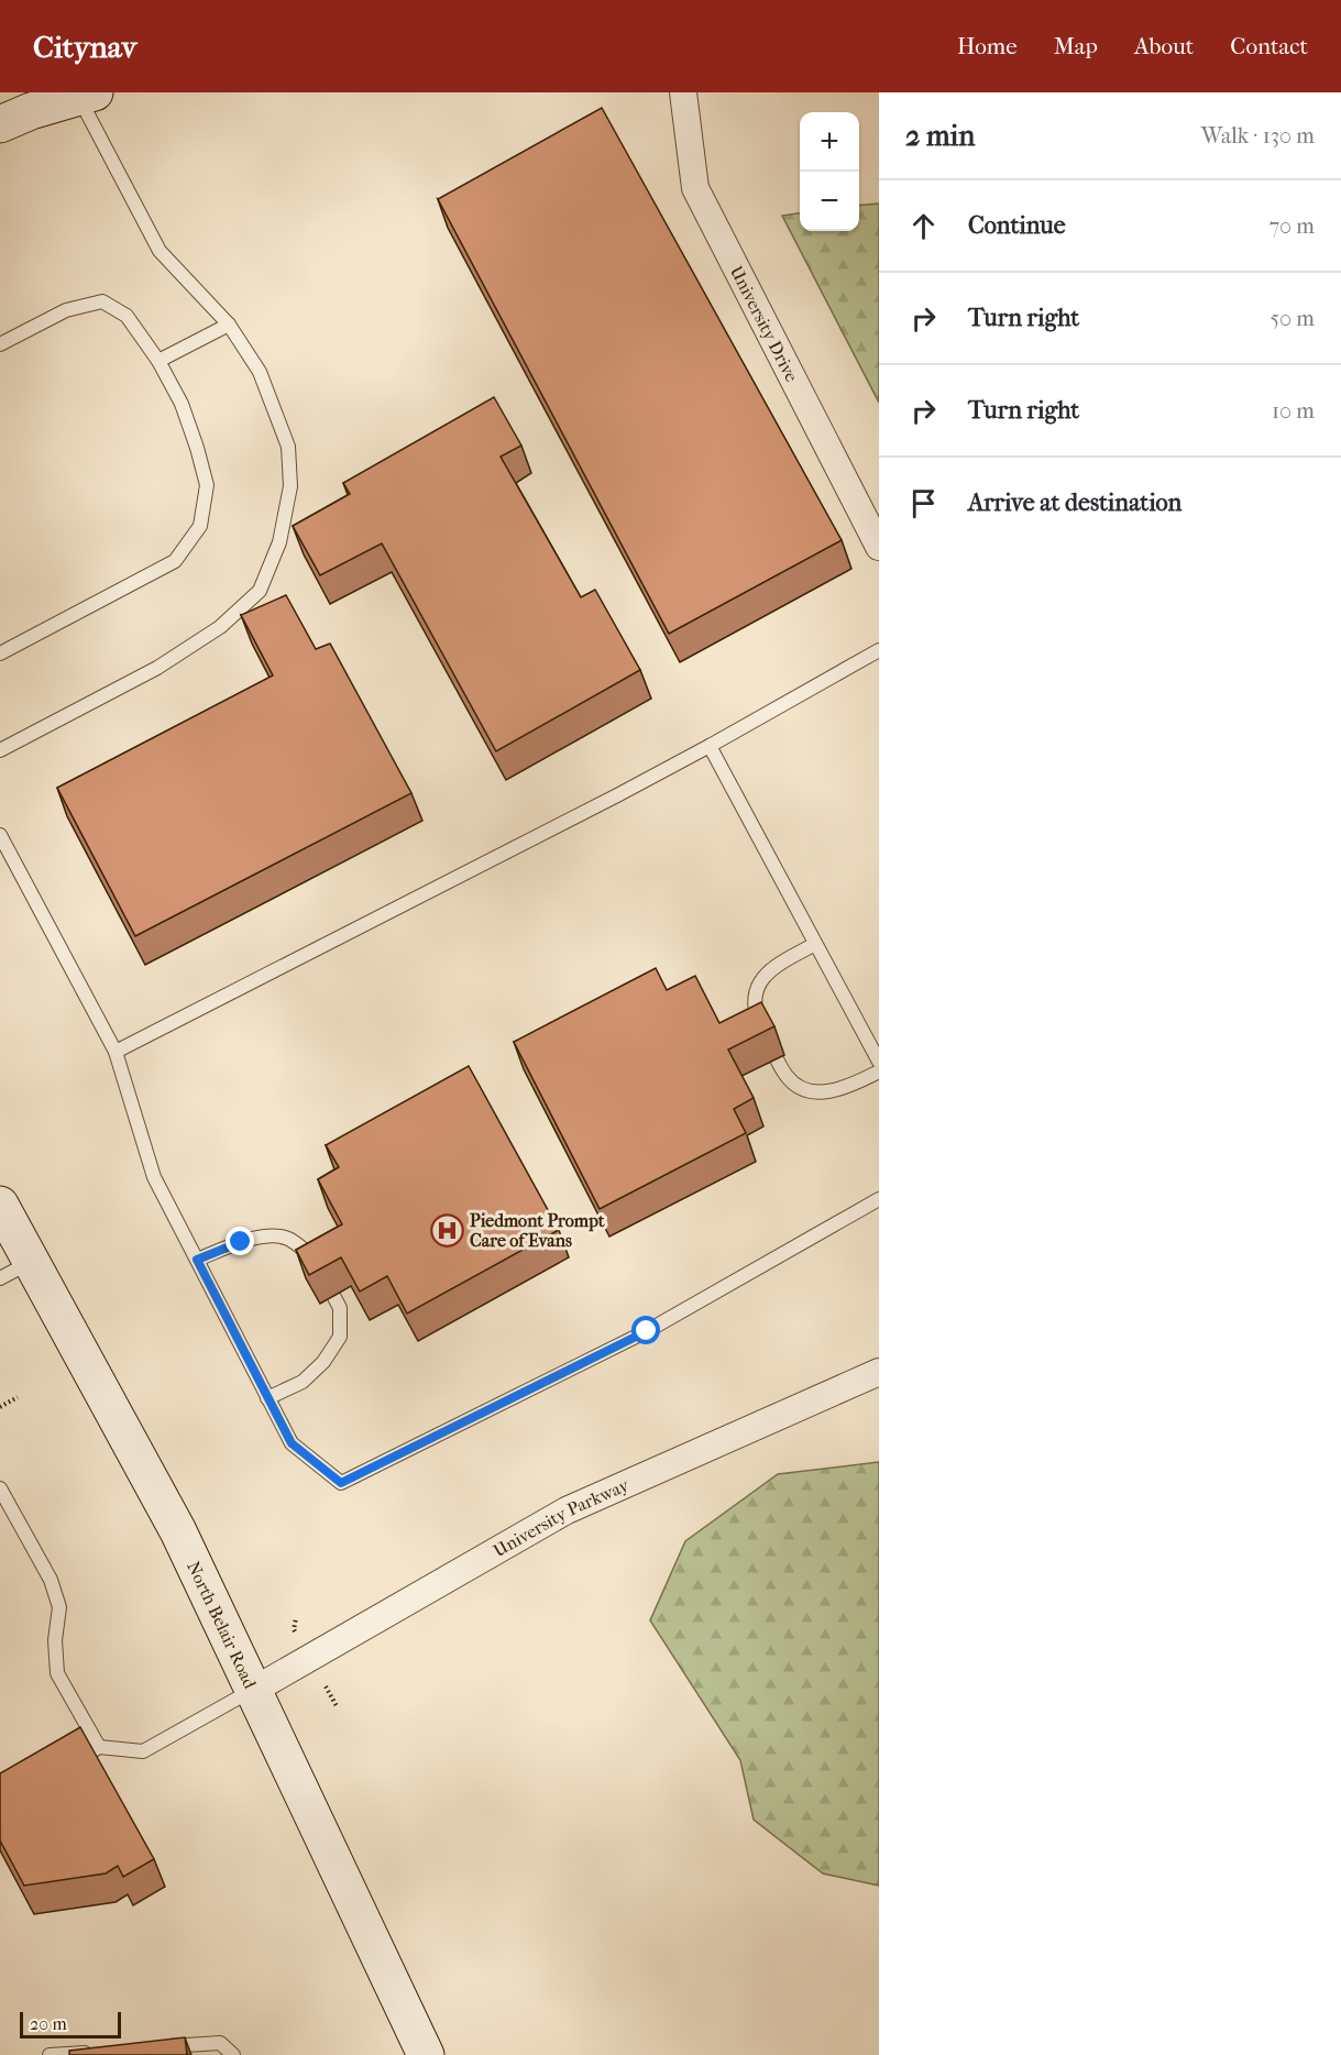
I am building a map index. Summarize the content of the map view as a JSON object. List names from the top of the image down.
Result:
{
  "streets": {
    "main road": ["North Belair Road"],
    "street": ["University Drive", "University Parkway"]
  },
  "crossings": [
    ["University Parkway", "North Belair Road"]
  ],
  "places": {
    "hospital": ["Piedmont Prompt Care of Evans"]
  },
  "scale_bar": "20 m",
  "page": {
    "header": "Citynav",
    "nav": [
      "Home",
      "Map",
      "About",
      "Contact"
    ],
    "heading": ["2 min", "Walk · 130 m"],
    "map_buttons": ["+", "−"],
    "list": [
      ["Continue", "70 m"],
      ["Turn right", "50 m"],
      ["Turn right", "10 m"],
      "Arrive at destination"
    ],
    "scale": "20 m"
  }
}
